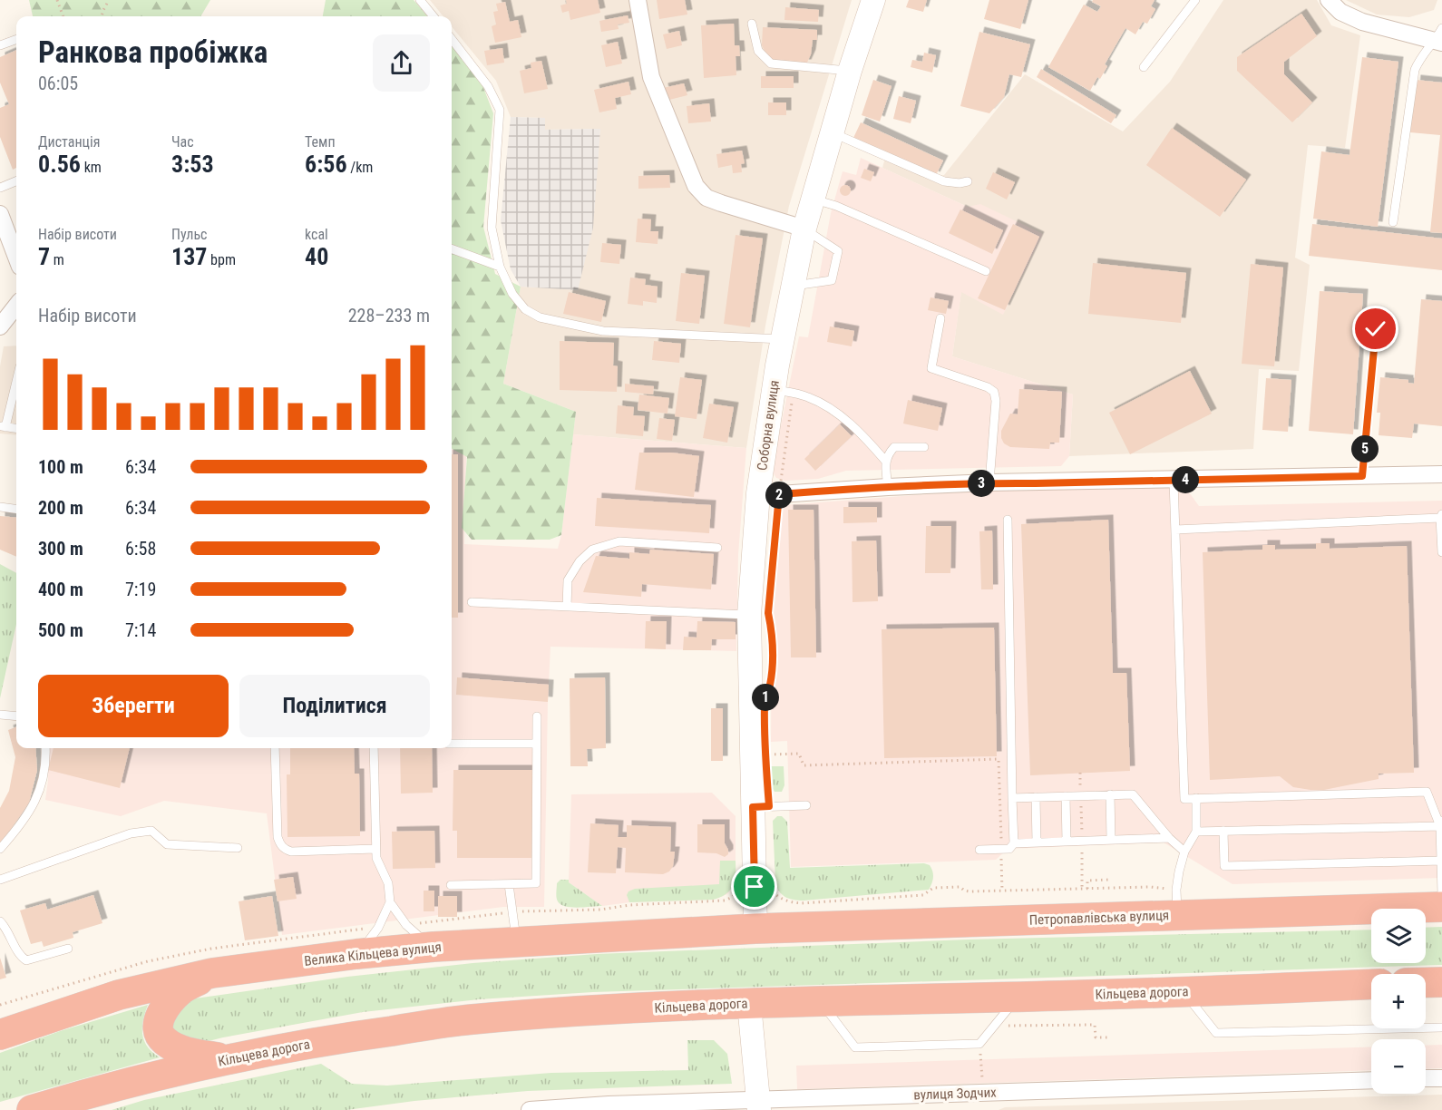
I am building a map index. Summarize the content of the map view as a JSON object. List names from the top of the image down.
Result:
{
  "streets": {
    "highway": ["Петропавлівська вулиця", "Велика Кільцева вулиця", "Кільцева дорога"],
    "main road": ["Соборна вулиця"],
    "street": ["вулиця Зодчих"]
  },
  "crossings": [
    ["Соборна вулиця", "Петропавлівська вулиця"],
    ["Соборна вулиця", "Велика Кільцева вулиця"],
    ["Петропавлівська вулиця", "Велика Кільцева вулиця"]
  ],
  "page": {
    "heading": ["Ранкова пробіжка", "06:05"],
    "stats": [
      ["Дистанція", "0.56 km"],
      ["Час", "3:53"],
      ["Темп", "6:56 /km"],
      ["Набір висоти", "7 m"],
      ["Пульс", "137 bpm"],
      ["kcal", "40"]
    ],
    "chart": ["Набір висоти", "228–233 m"],
    "pins": [
      "5",
      "4",
      "3",
      "2",
      "1"
    ],
    "list": [
      {
        "name": "100 m",
        "note": "6:34"
      },
      {
        "name": "200 m",
        "note": "6:34"
      },
      {
        "name": "300 m",
        "note": "6:58"
      },
      {
        "name": "400 m",
        "note": "7:19"
      },
      {
        "name": "500 m",
        "note": "7:14"
      }
    ],
    "buttons": ["Зберегти", "Поділитися"],
    "map_buttons": ["+", "−"]
  }
}
